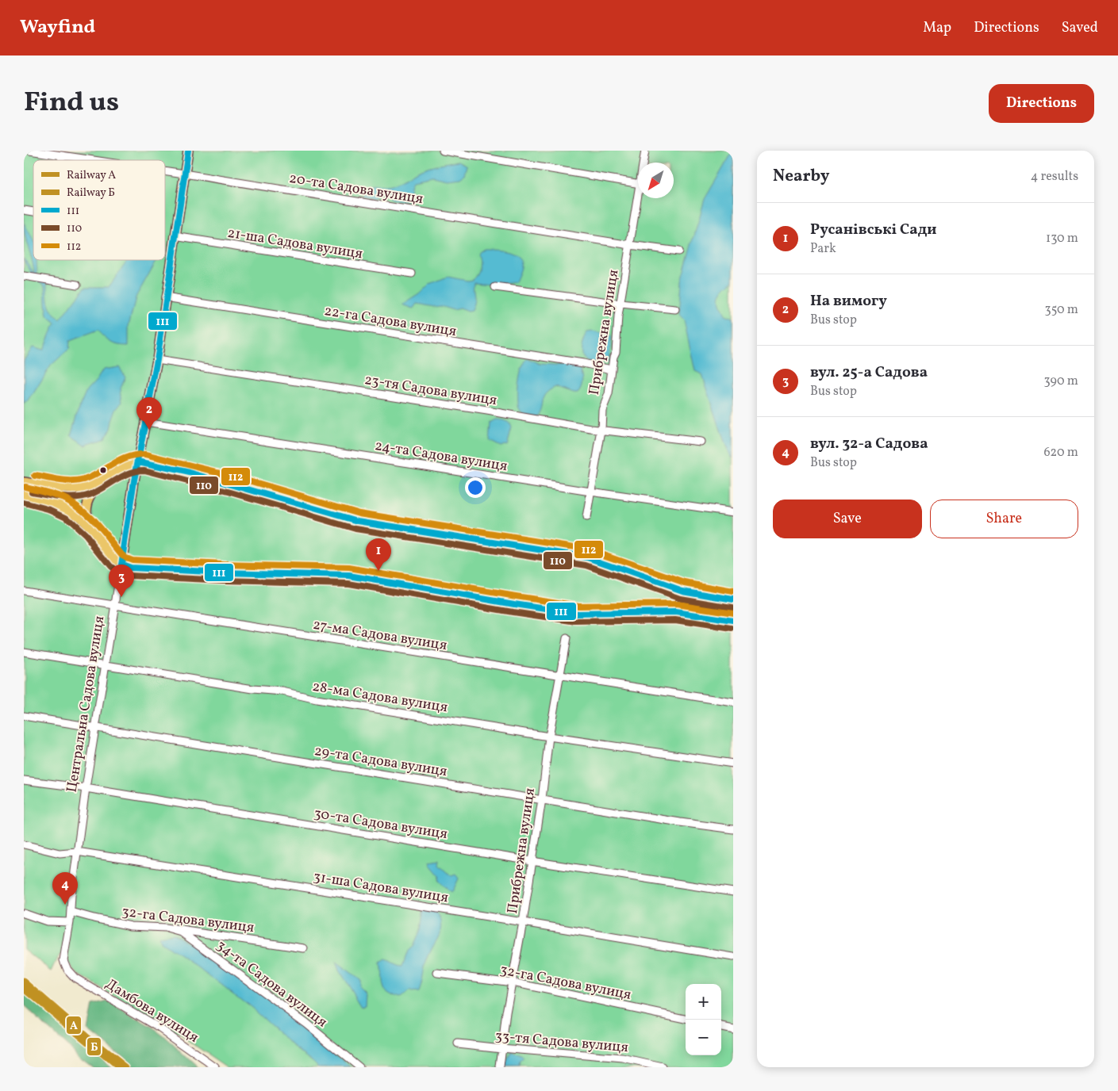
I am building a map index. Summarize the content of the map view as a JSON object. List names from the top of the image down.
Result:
{
  "streets": {
    "main road": ["Центральна Садова вулиця"],
    "street": [
      "20-та Садова вулиця",
      "21-ша Садова вулиця",
      "22-га Садова вулиця",
      "Прибрежна вулиця",
      "23-тя Садова вулиця",
      "24-та Садова вулиця",
      "27-ма Садова вулиця",
      "28-ма Садова вулиця",
      "29-та Садова вулиця",
      "30-та Садова вулиця",
      "31-ша Садова вулиця",
      "32-га Садова вулиця",
      "34-та Садова вулиця",
      "Дамбова вулиця",
      "33-тя Садова вулиця"
    ]
  },
  "crossings": [
    ["20-та Садова вулиця", "Прибрежна вулиця"],
    ["20-та Садова вулиця", "Центральна Садова вулиця"],
    ["21-ша Садова вулиця", "Центральна Садова вулиця"],
    ["22-га Садова вулиця", "Прибрежна вулиця"],
    ["22-га Садова вулиця", "Центральна Садова вулиця"],
    ["Прибрежна вулиця", "23-тя Садова вулиця"],
    ["Прибрежна вулиця", "24-та Садова вулиця"],
    ["Прибрежна вулиця", "27-ма Садова вулиця"],
    ["Прибрежна вулиця", "28-ма Садова вулиця"],
    ["Прибрежна вулиця", "29-та Садова вулиця"],
    ["Прибрежна вулиця", "30-та Садова вулиця"],
    ["Прибрежна вулиця", "31-ша Садова вулиця"],
    ["Прибрежна вулиця", "32-га Садова вулиця"],
    ["Прибрежна вулиця", "33-тя Садова вулиця"],
    ["23-тя Садова вулиця", "Центральна Садова вулиця"],
    ["24-та Садова вулиця", "Центральна Садова вулиця"],
    ["27-ма Садова вулиця", "Центральна Садова вулиця"],
    ["28-ма Садова вулиця", "Центральна Садова вулиця"],
    ["Центральна Садова вулиця", "29-та Садова вулиця"],
    ["Центральна Садова вулиця", "30-та Садова вулиця"],
    ["Центральна Садова вулиця", "31-ша Садова вулиця"],
    ["Центральна Садова вулиця", "32-га Садова вулиця"],
    ["Центральна Садова вулиця", "Дамбова вулиця"],
    ["32-га Садова вулиця", "34-та Садова вулиця"]
  ],
  "lines": [
    "transit line 111",
    "transit line 112",
    "transit line 110",
    "rail line A",
    "rail line Б"
  ],
  "legend": [
    "Railway A",
    "Railway Б",
    "111",
    "110",
    "112"
  ],
  "north": "bottom left",
  "page": {
    "header": "Wayfind",
    "nav": ["Map", "Directions", "Saved"],
    "title": "Find us",
    "buttons": [
      "Directions",
      ["Save", "Share"]
    ],
    "heading": ["Nearby", "4 results"],
    "list": [
      {
        "mark": "1",
        "name": "Русанівські Сади",
        "note": "Park",
        "value": "130 m"
      },
      {
        "mark": "2",
        "name": "На вимогу",
        "note": "Bus stop",
        "value": "350 m"
      },
      {
        "mark": "3",
        "name": "вул. 25-а Садова",
        "note": "Bus stop",
        "value": "390 m"
      },
      {
        "mark": "4",
        "name": "вул. 32-а Садова",
        "note": "Bus stop",
        "value": "620 m"
      }
    ],
    "pins": [
      "2",
      "1",
      "3",
      "4"
    ],
    "map_buttons": ["+", "−"]
  }
}
